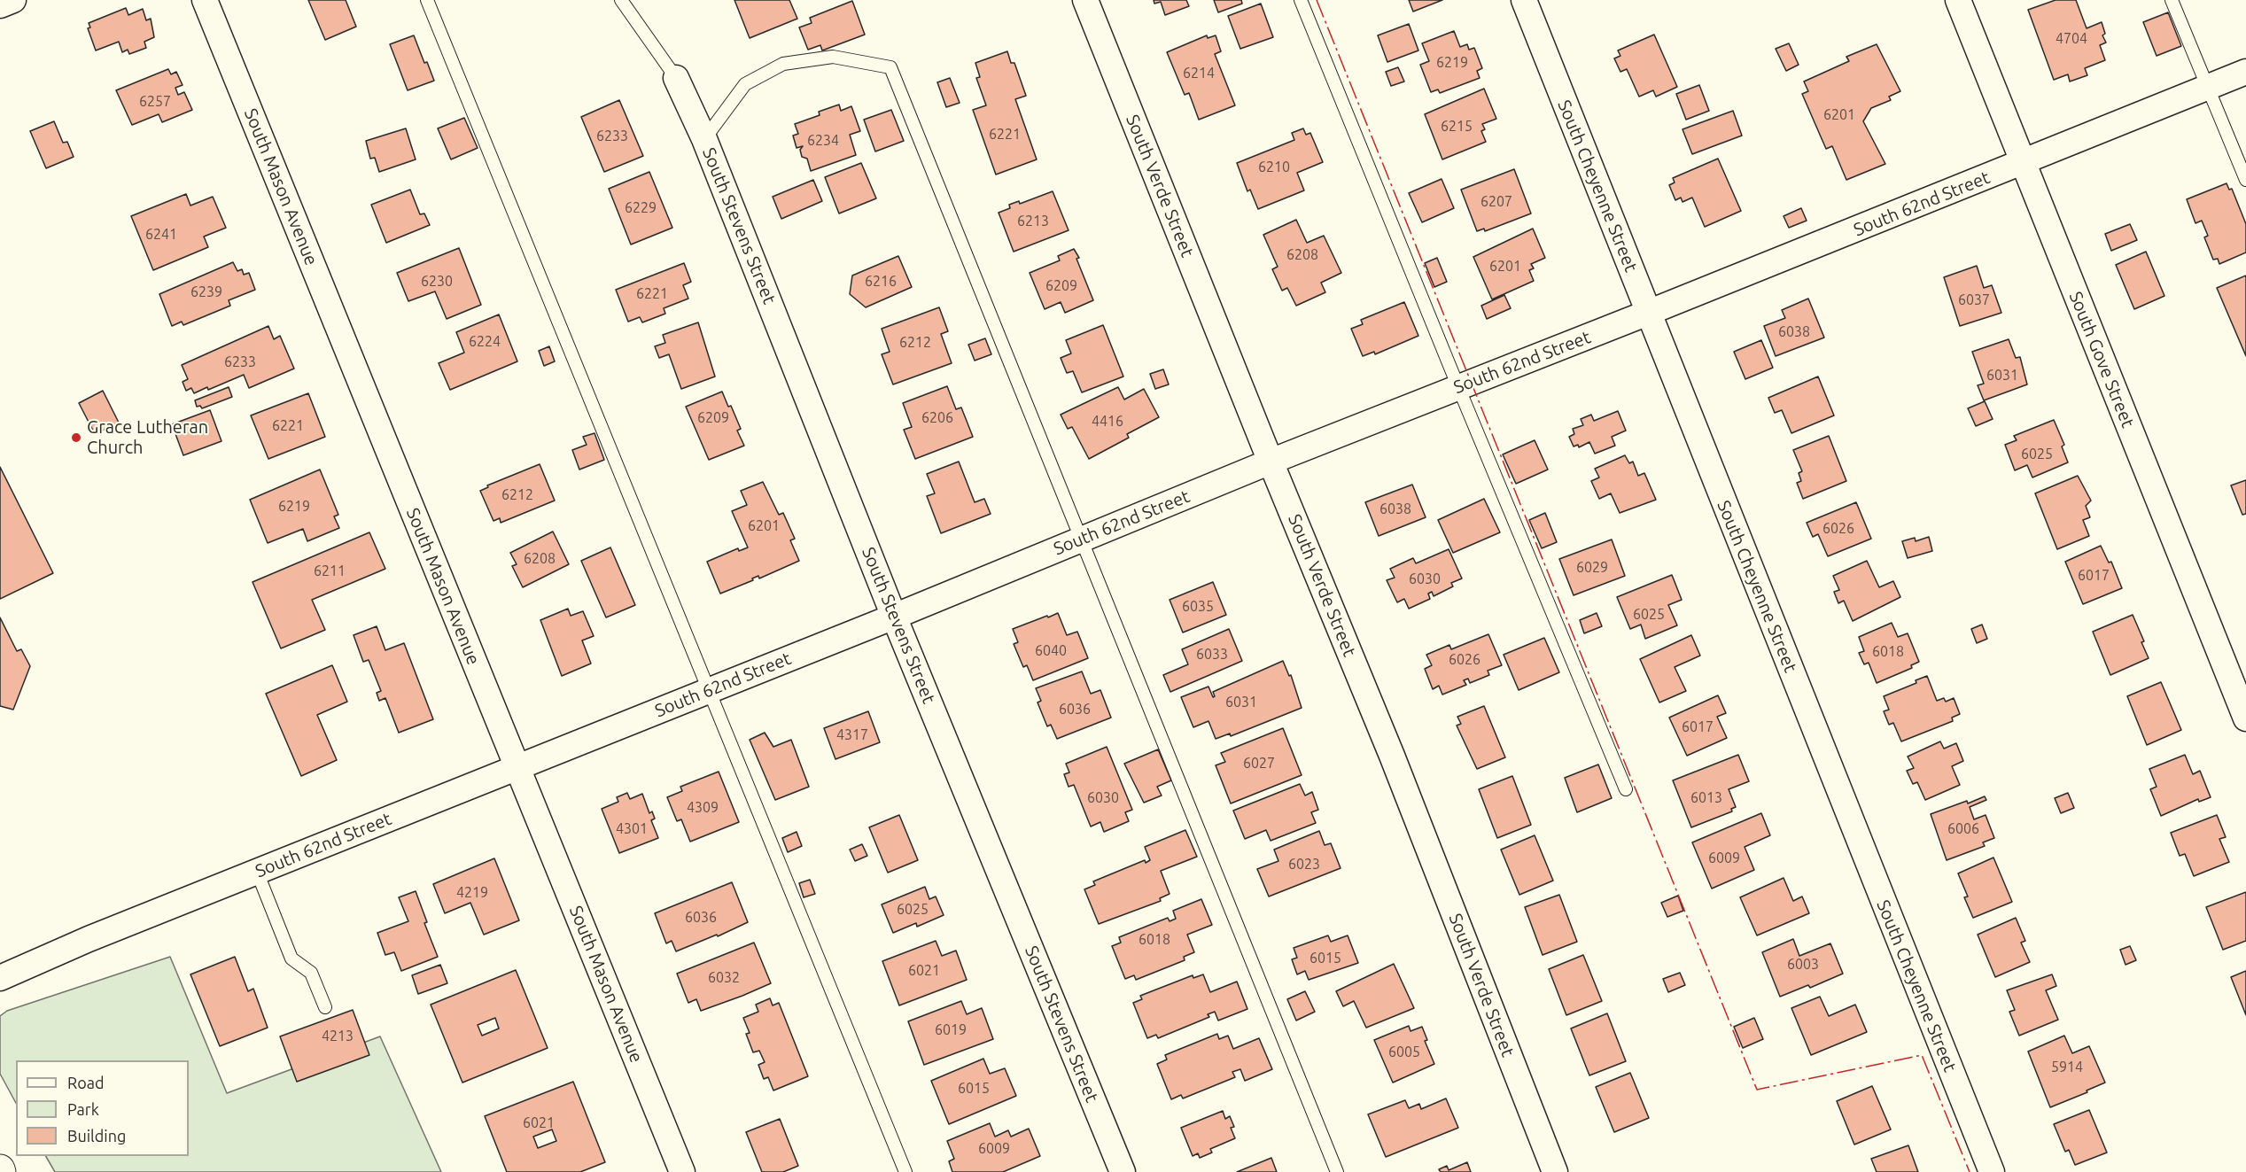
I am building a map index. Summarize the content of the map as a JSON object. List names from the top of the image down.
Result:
{
  "streets": {
    "street": [
      "South Verde Street",
      "South Cheyenne Street",
      "South Mason Avenue",
      "South 62nd Street",
      "South Stevens Street",
      "South Gove Street"
    ]
  },
  "crossings": [
    ["South Verde Street", "South 62nd Street"],
    ["South Cheyenne Street", "South 62nd Street"],
    ["South Mason Avenue", "South 62nd Street"],
    ["South 62nd Street", "South Stevens Street"],
    ["South 62nd Street", "South Gove Street"]
  ],
  "places": ["Grace Lutheran Church"],
  "house_numbers": [
    "4704",
    "6219",
    "6214",
    "6257",
    "6201",
    "6215",
    "6221",
    "6233",
    "6234",
    "6210",
    "6207",
    "6229",
    "6213",
    "6241",
    "6208",
    "6201",
    "6230",
    "6216",
    "6209",
    "6239",
    "6221",
    "6037",
    "6038",
    "6224",
    "6212",
    "6233",
    "6031",
    "6209",
    "6206",
    "4416",
    "6221",
    "6025",
    "6212",
    "6219",
    "6038",
    "6201",
    "6026",
    "6208",
    "6029",
    "6211",
    "6017",
    "6030",
    "6035",
    "6025",
    "6040",
    "6018",
    "6033",
    "6026",
    "6031",
    "6036",
    "6017",
    "4317",
    "6027",
    "6030",
    "6013",
    "4309",
    "4301",
    "6006",
    "6009",
    "6023",
    "4219",
    "6025",
    "6036",
    "6018",
    "6015",
    "6003",
    "6021",
    "6032",
    "6019",
    "4213",
    "6005",
    "5914",
    "6015",
    "6021",
    "6009"
  ],
  "legend": ["Road", "Park", "Building"]
}
